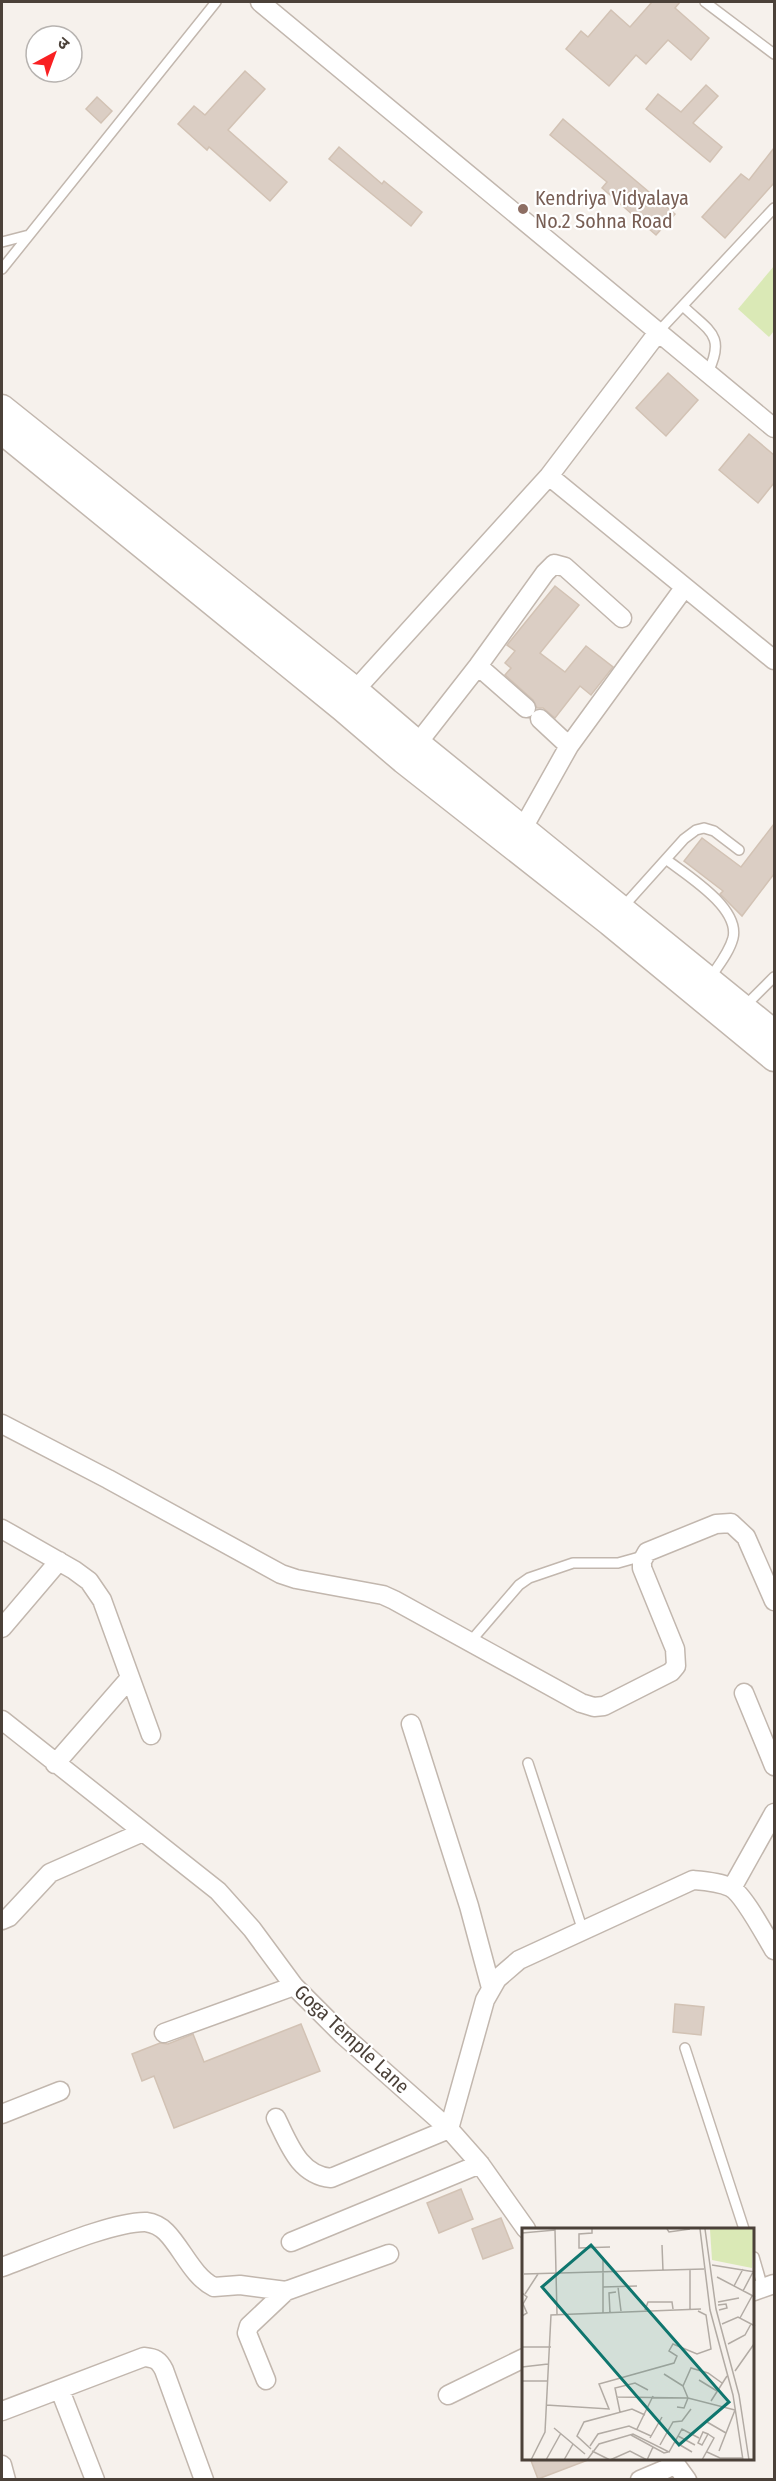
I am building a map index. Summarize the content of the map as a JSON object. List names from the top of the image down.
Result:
{
  "streets": {
    "street": ["Goga Temple Lane"]
  },
  "places": ["Kendriya Vidyalaya No.2 Sohna Road"],
  "north": "top right"
}
